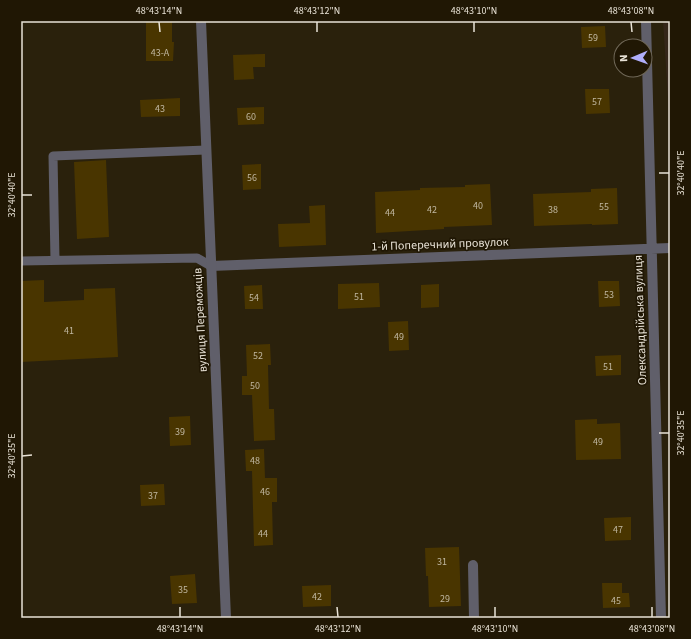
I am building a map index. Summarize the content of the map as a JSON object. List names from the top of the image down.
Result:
{
  "streets": {
    "street": ["1-й Поперечний провулок", "вулиця Переможців", "Олександрійська вулиця"]
  },
  "crossings": [
    ["1-й Поперечний провулок", "вулиця Переможців"],
    ["1-й Поперечний провулок", "Олександрійська вулиця"]
  ],
  "house_numbers": [
    "59",
    "43-А",
    "57",
    "43",
    "60",
    "56",
    "40",
    "55",
    "42",
    "38",
    "44",
    "53",
    "51",
    "54",
    "41",
    "49",
    "52",
    "51",
    "50",
    "39",
    "49",
    "48",
    "46",
    "37",
    "47",
    "44",
    "31",
    "35",
    "42",
    "29",
    "45"
  ],
  "north": "left",
  "coordinates": [
    "48°43'14\"N",
    "48°43'12\"N",
    "48°43'10\"N",
    "48°43'08\"N",
    "32°40'40\"E",
    "32°40'35\"E"
  ]
}
